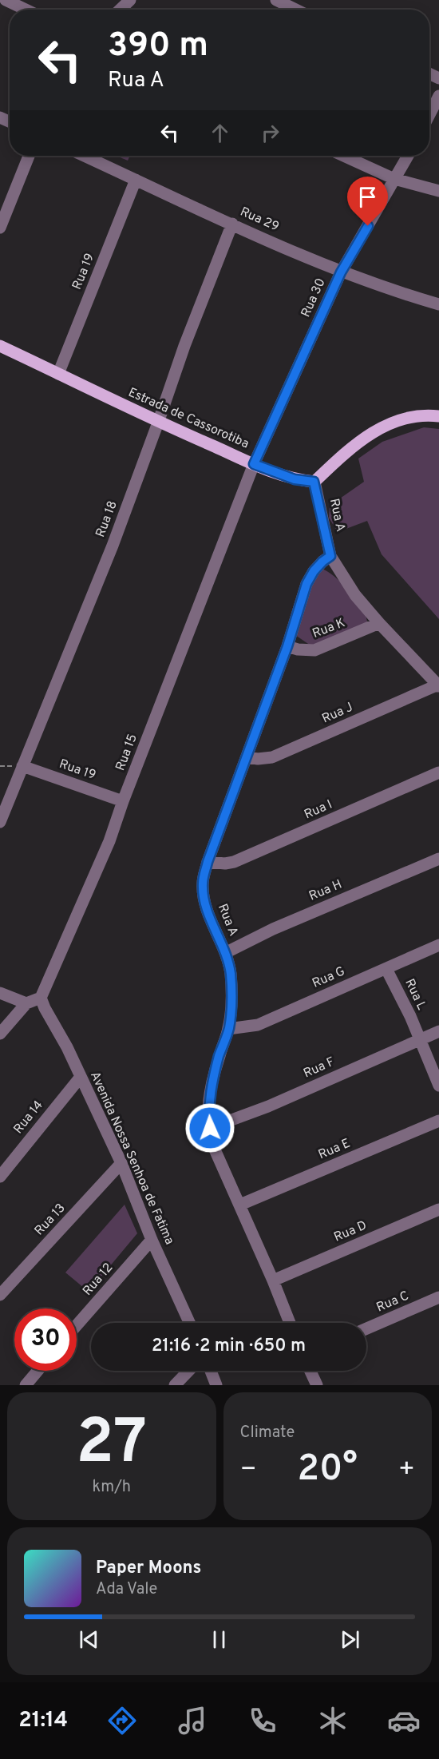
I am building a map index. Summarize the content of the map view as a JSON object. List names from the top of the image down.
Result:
{
  "streets": {
    "main road": ["Estrada de Cassorotiba"],
    "street": [
      "Rua 29",
      "Rua 19",
      "Rua 30",
      "Rua A",
      "Rua 18",
      "Rua K",
      "Rua J",
      "Rua 15",
      "Rua I",
      "Rua H",
      "Rua G",
      "Rua L",
      "Rua F",
      "Rua 14",
      "Rua E",
      "Avenida Nossa Senhoa de Fatima",
      "Rua 13",
      "Rua D",
      "Rua 12",
      "Rua C"
    ]
  },
  "crossings": [
    ["Rua 29", "Rua 19"],
    ["Rua 29", "Rua 30"],
    ["Rua 29", "Rua 18"],
    ["Rua 19", "Estrada de Cassorotiba"],
    ["Rua 19", "Rua 18"],
    ["Rua 19", "Rua 15"],
    ["Rua 30", "Estrada de Cassorotiba"],
    ["Rua 30", "Rua 15"],
    ["Estrada de Cassorotiba", "Rua A"],
    ["Estrada de Cassorotiba", "Rua 18"],
    ["Estrada de Cassorotiba", "Rua 15"],
    ["Rua A", "Rua K"],
    ["Rua A", "Rua J"],
    ["Rua A", "Rua I"],
    ["Rua A", "Rua H"],
    ["Rua A", "Rua G"],
    ["Rua A", "Rua F"],
    ["Rua A", "Rua E"],
    ["Rua A", "Rua D"],
    ["Rua 15", "Avenida Nossa Senhoa de Fatima"],
    ["Rua G", "Rua L"],
    ["Rua L", "Rua F"],
    ["Rua 14", "Avenida Nossa Senhoa de Fatima"],
    ["Avenida Nossa Senhoa de Fatima", "Rua 13"],
    ["Avenida Nossa Senhoa de Fatima", "Rua 12"]
  ],
  "page": {
    "turn": ["390 m", "Rua A"],
    "limit": "30",
    "trip": "21:16 · 2 min · 650 m",
    "tile": [
      ["27", "km/h"],
      "Climate"
    ],
    "heat": ["−", "20°", "+"],
    "song": ["Paper Moons", "Ada Vale"],
    "tabs": "21:14"
  }
}
